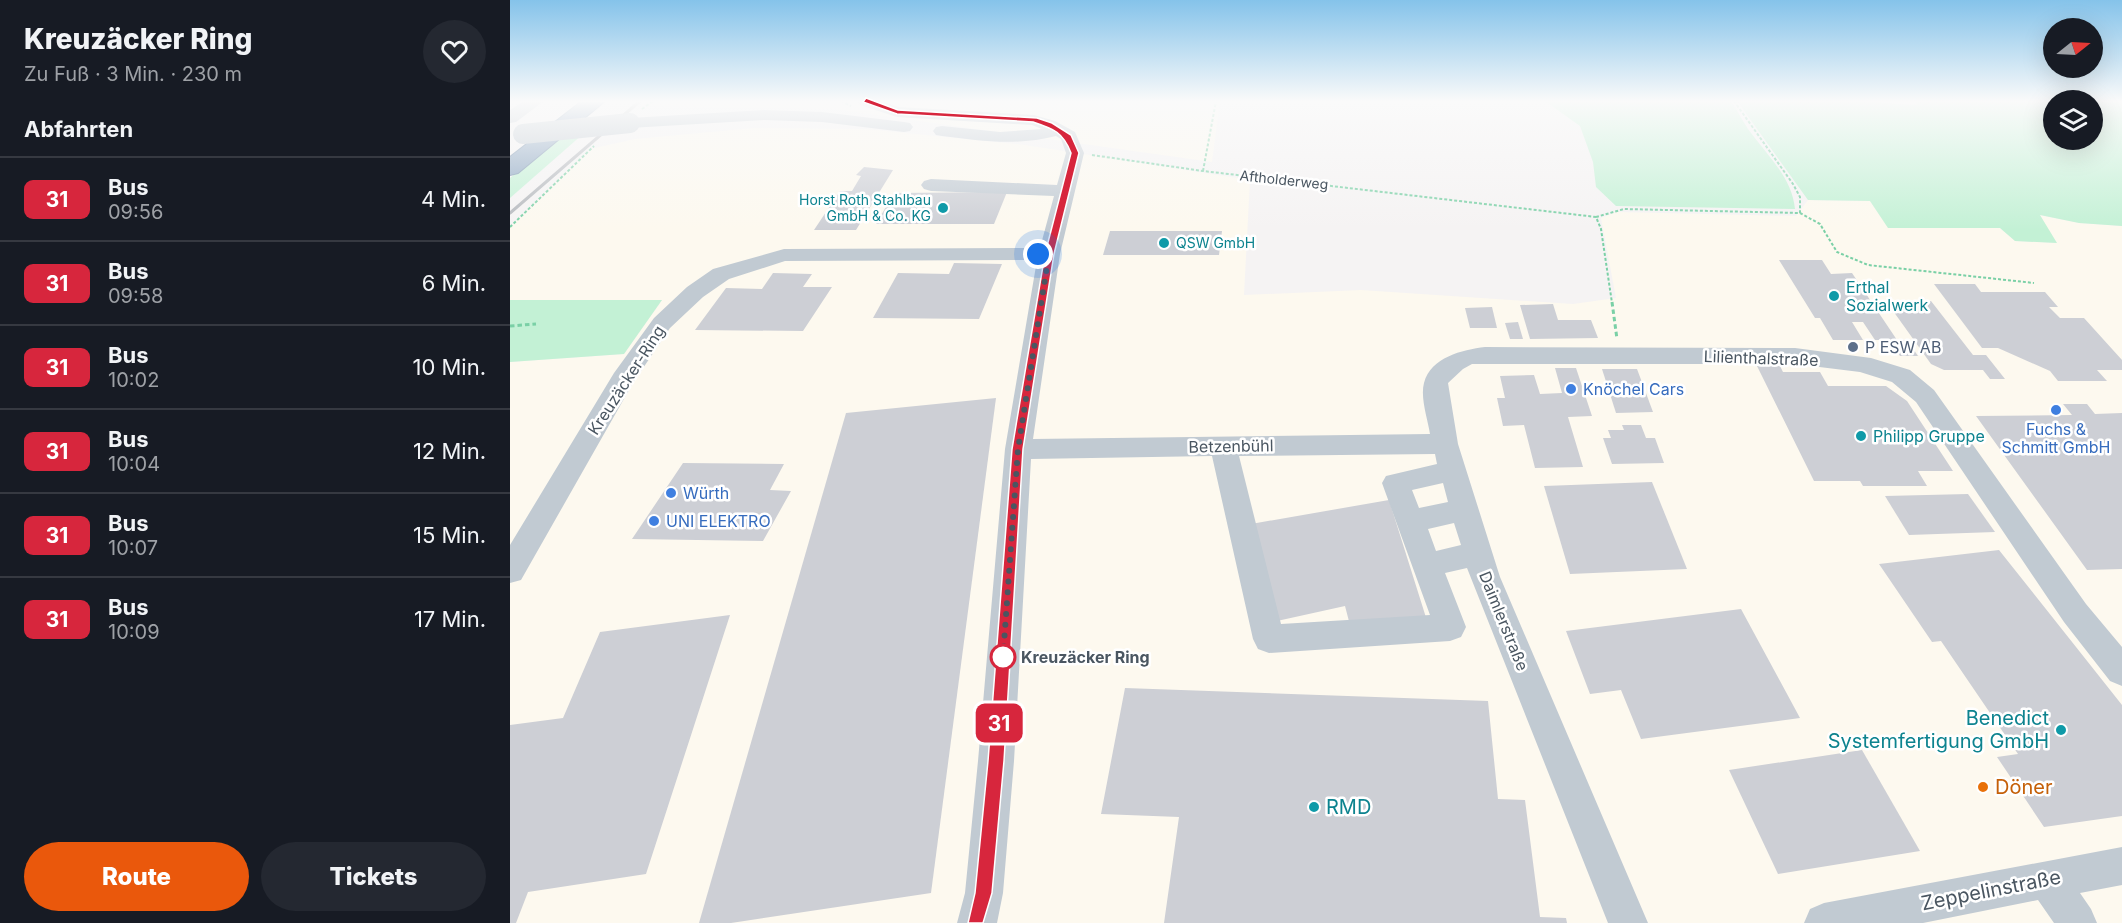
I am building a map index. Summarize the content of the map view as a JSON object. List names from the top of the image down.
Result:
{
  "streets": {
    "street": [
      "Lilienthalstraße",
      "Kreuzäcker-Ring",
      "Betzenbühl",
      "Daimlerstraße",
      "Zeppelinstraße"
    ],
    "path": ["Aftholderweg"]
  },
  "crossings": [
    ["Lilienthalstraße", "Daimlerstraße"],
    ["Betzenbühl", "Daimlerstraße"]
  ],
  "places": [
    "Horst Roth Stahlbau GmbH & Co. KG",
    "QSW GmbH",
    "Erthal Sozialwerk",
    "P ESW AB",
    "Knöchel Cars",
    "Fuchs & Schmitt GmbH",
    "Philipp Gruppe",
    "Würth",
    "UNI ELEKTRO",
    "Kreuzäcker Ring",
    "Benedict Systemfertigung GmbH",
    "Döner",
    "RMD"
  ],
  "lines": ["bus line 31"],
  "north": "right",
  "page": {
    "heading": [
      ["Kreuzäcker Ring", "Zu Fuß · 3 Min. · 230 m"],
      "Abfahrten"
    ],
    "on_map": "31",
    "list": [
      {
        "mark": "31",
        "name": "Bus",
        "note": "09:56",
        "value": "4 Min."
      },
      {
        "mark": "31",
        "name": "Bus",
        "note": "09:58",
        "value": "6 Min."
      },
      {
        "mark": "31",
        "name": "Bus",
        "note": "10:02",
        "value": "10 Min."
      },
      {
        "mark": "31",
        "name": "Bus",
        "note": "10:04",
        "value": "12 Min."
      },
      {
        "mark": "31",
        "name": "Bus",
        "note": "10:07",
        "value": "15 Min."
      },
      {
        "mark": "31",
        "name": "Bus",
        "note": "10:09",
        "value": "17 Min."
      }
    ],
    "buttons": ["Route", "Tickets"]
  }
}
